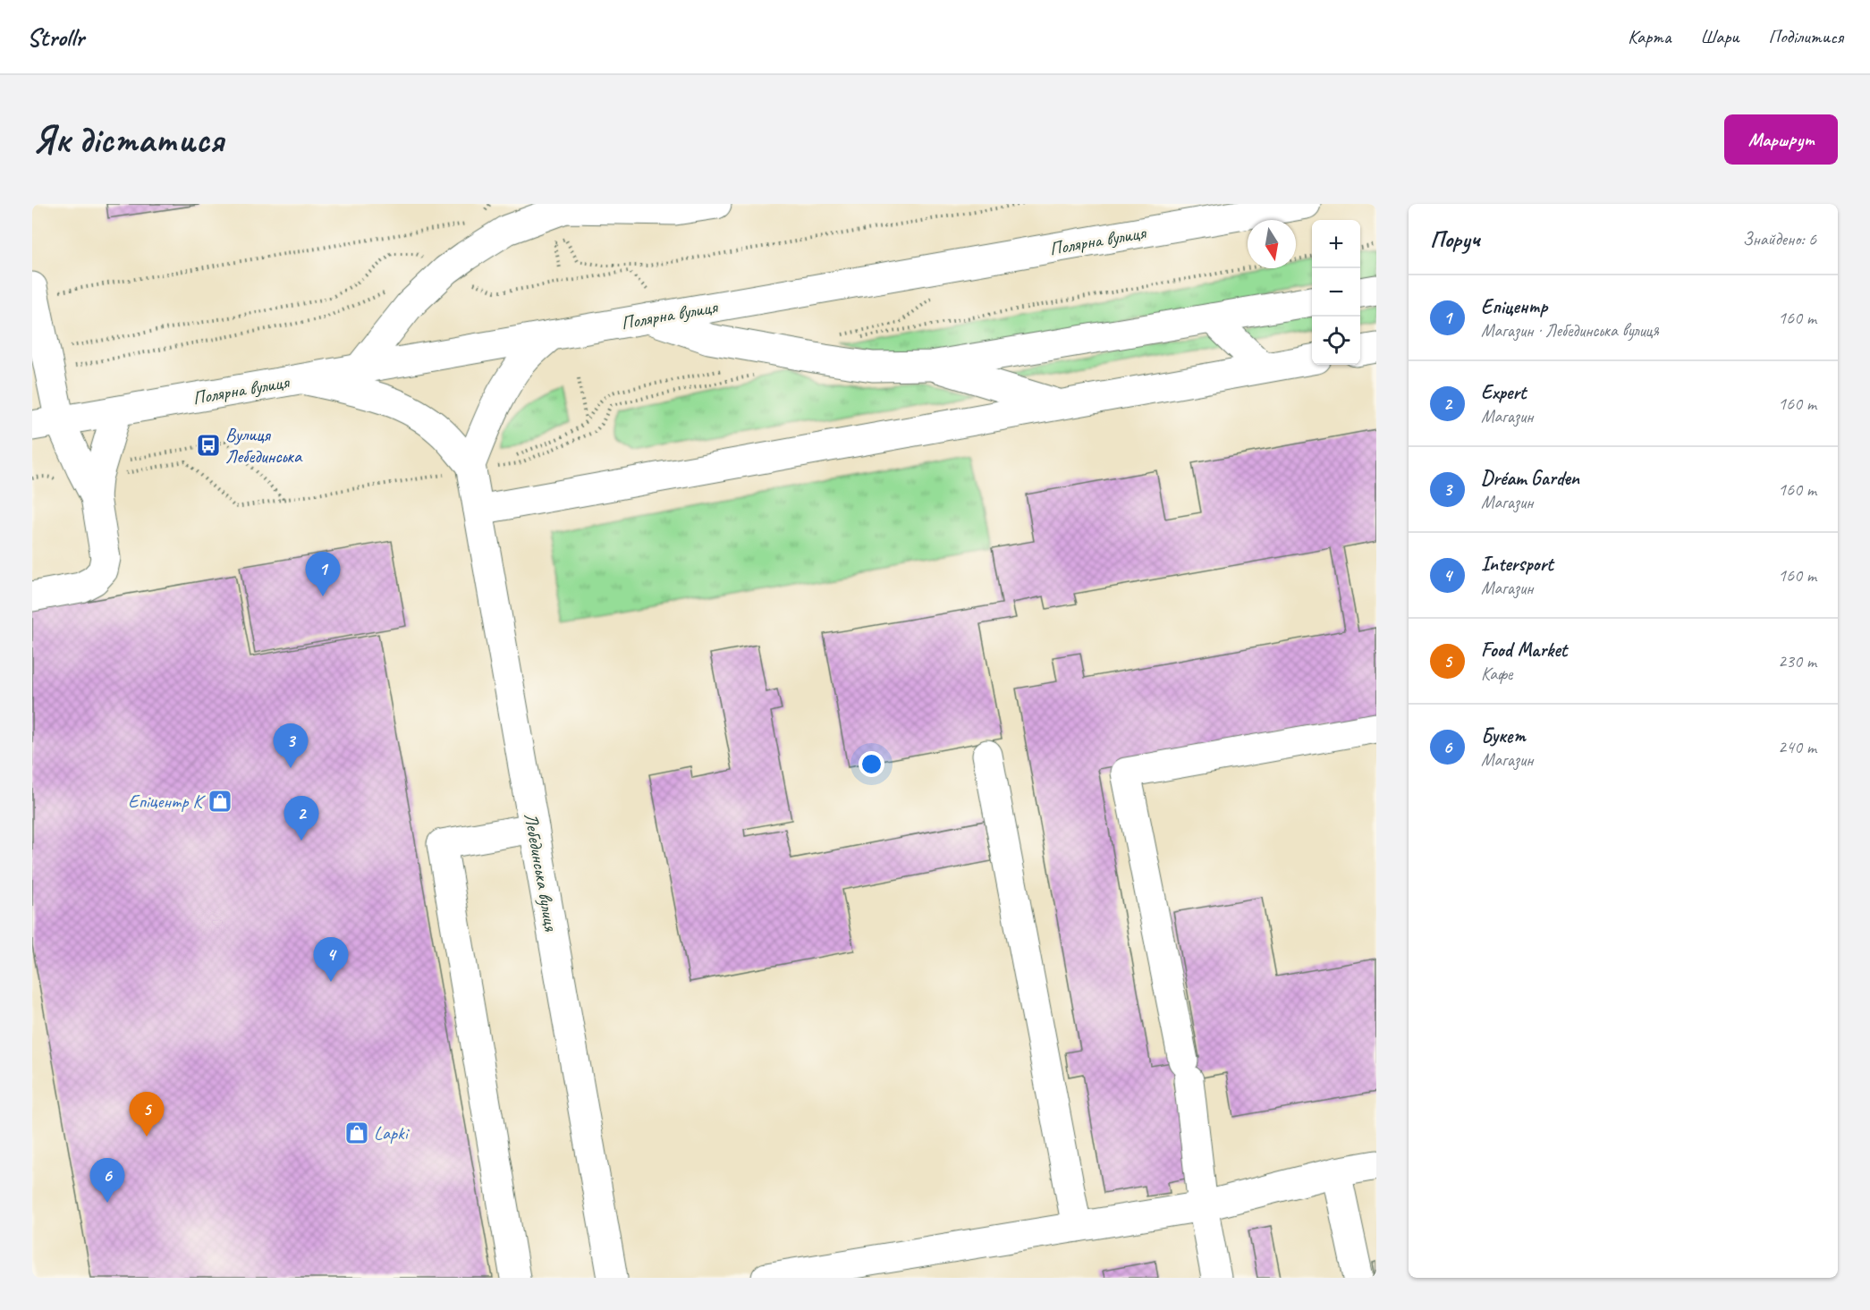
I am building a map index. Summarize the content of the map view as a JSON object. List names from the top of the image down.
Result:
{
  "streets": {
    "street": ["Полярна вулиця", "Лебединська вулиця"]
  },
  "places": {
    "bus stop": ["Вулиця Лебединська"],
    "shop": ["Епіцентр К", "Lapki"]
  },
  "north": "bottom",
  "page": {
    "header": "Strollr",
    "nav": ["Карта", "Шари", "Поділитися"],
    "buttons": "Маршрут",
    "title": "Як дістатися",
    "heading": ["Поруч", "Знайдено: 6"],
    "map_buttons": ["+", "−"],
    "list": [
      {
        "mark": "1",
        "name": "Епіцентр",
        "note": "Магазин · Лебединська вулиця",
        "value": "160 m"
      },
      {
        "mark": "2",
        "name": "Expert",
        "note": "Магазин",
        "value": "160 m"
      },
      {
        "mark": "3",
        "name": "Dréam Garden",
        "note": "Магазин",
        "value": "160 m"
      },
      {
        "mark": "4",
        "name": "Intersport",
        "note": "Магазин",
        "value": "160 m"
      },
      {
        "mark": "5",
        "name": "Food Market",
        "note": "Кафе",
        "value": "230 m"
      },
      {
        "mark": "6",
        "name": "Букет",
        "note": "Магазин",
        "value": "240 m"
      }
    ],
    "pins": [
      "1",
      "3",
      "2",
      "4",
      "5",
      "6"
    ]
  }
}
